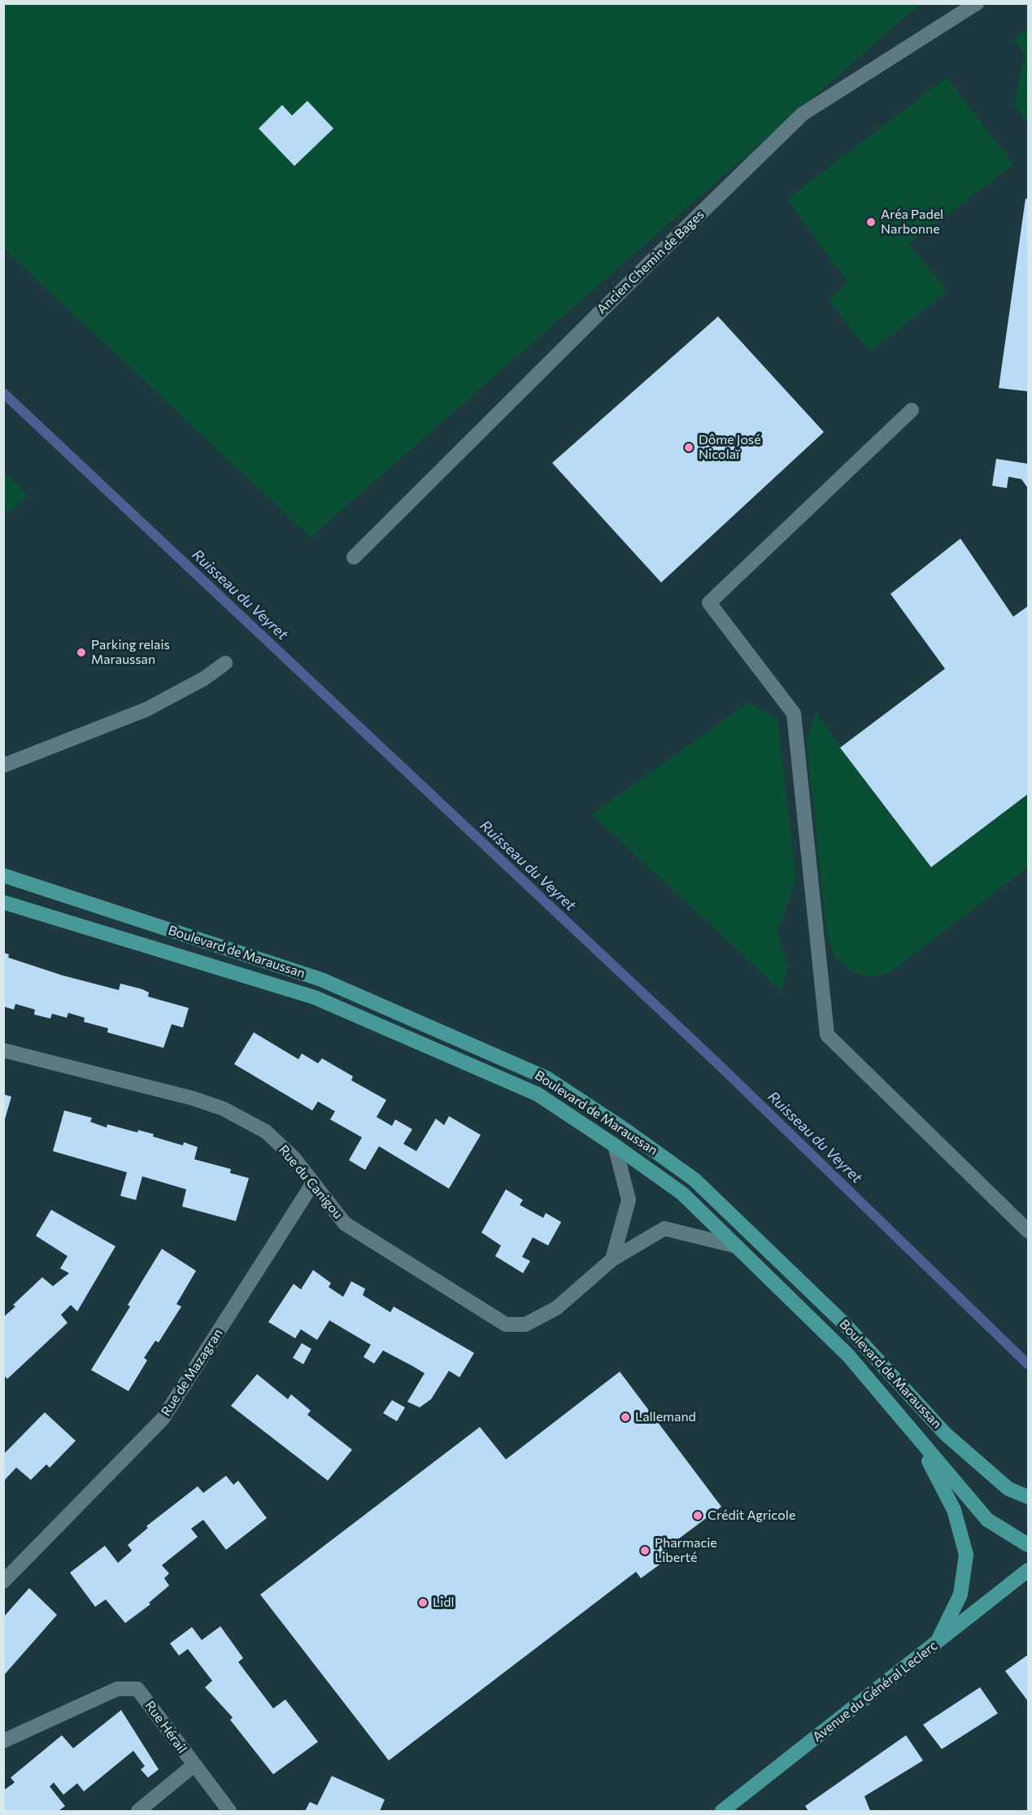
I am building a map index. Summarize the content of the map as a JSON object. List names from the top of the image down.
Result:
{
  "streets": {
    "main road": ["Boulevard de Maraussan", "Avenue du Général Leclerc"],
    "street": [
      "Ancien Chemin de Bages",
      "Rue du Canigou",
      "Rue de Mazagran",
      "Rue Hérail"
    ]
  },
  "crossings": [
    ["Boulevard de Maraussan", "Rue du Canigou"],
    ["Boulevard de Maraussan", "Avenue du Général Leclerc"],
    ["Rue du Canigou", "Rue de Mazagran"]
  ],
  "water": ["Ruisseau du Veyret"],
  "places": [
    "Aréa Padel Narbonne",
    "Dôme José Nicolaï",
    "Parking relais Maraussan",
    "Lallemand",
    "Crédit Agricole",
    "Pharmacie Liberté",
    "Lidl"
  ]
}
